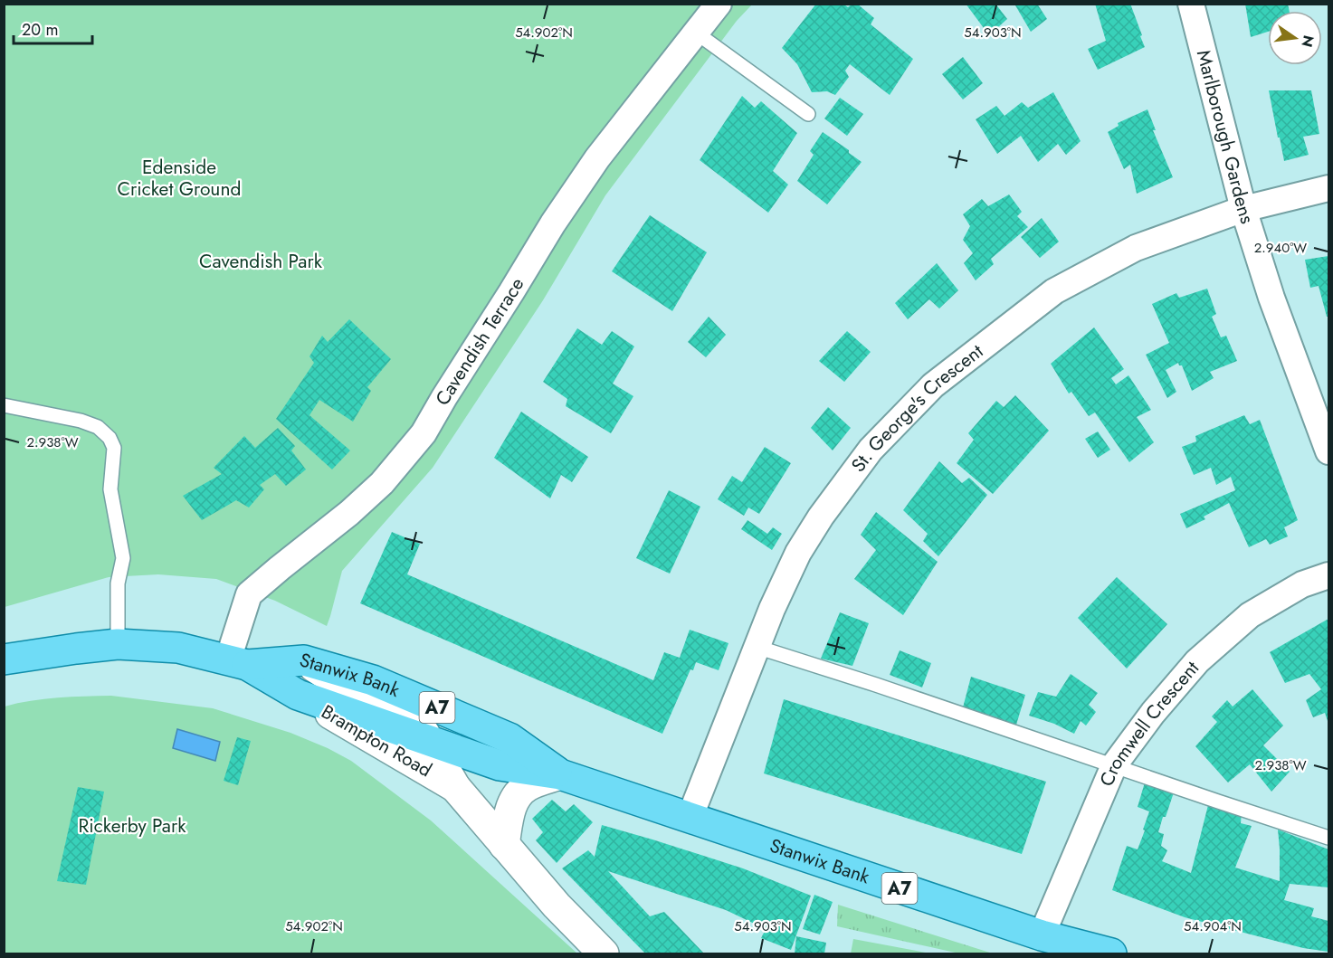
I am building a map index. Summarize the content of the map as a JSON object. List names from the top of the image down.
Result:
{
  "streets": {
    "main road": ["Stanwix Bank", "A7", "Brampton Road"],
    "street": [
      "Marlborough Gardens",
      "Cavendish Terrace",
      "St. George's Crescent",
      "Cromwell Crescent"
    ]
  },
  "crossings": [
    ["Marlborough Gardens", "St. George's Crescent"],
    ["Cavendish Terrace", "Stanwix Bank"],
    ["St. George's Crescent", "Stanwix Bank"],
    ["Stanwix Bank", "Cromwell Crescent"],
    ["Stanwix Bank", "Brampton Road"]
  ],
  "parks": ["Edenside Cricket Ground", "Cavendish Park", "Rickerby Park"],
  "scale_bar": "20 m",
  "north": "right",
  "coordinates": [
    "54.902°N",
    "54.903°N",
    "2.940°W",
    "2.938°W",
    "54.904°N"
  ]
}
